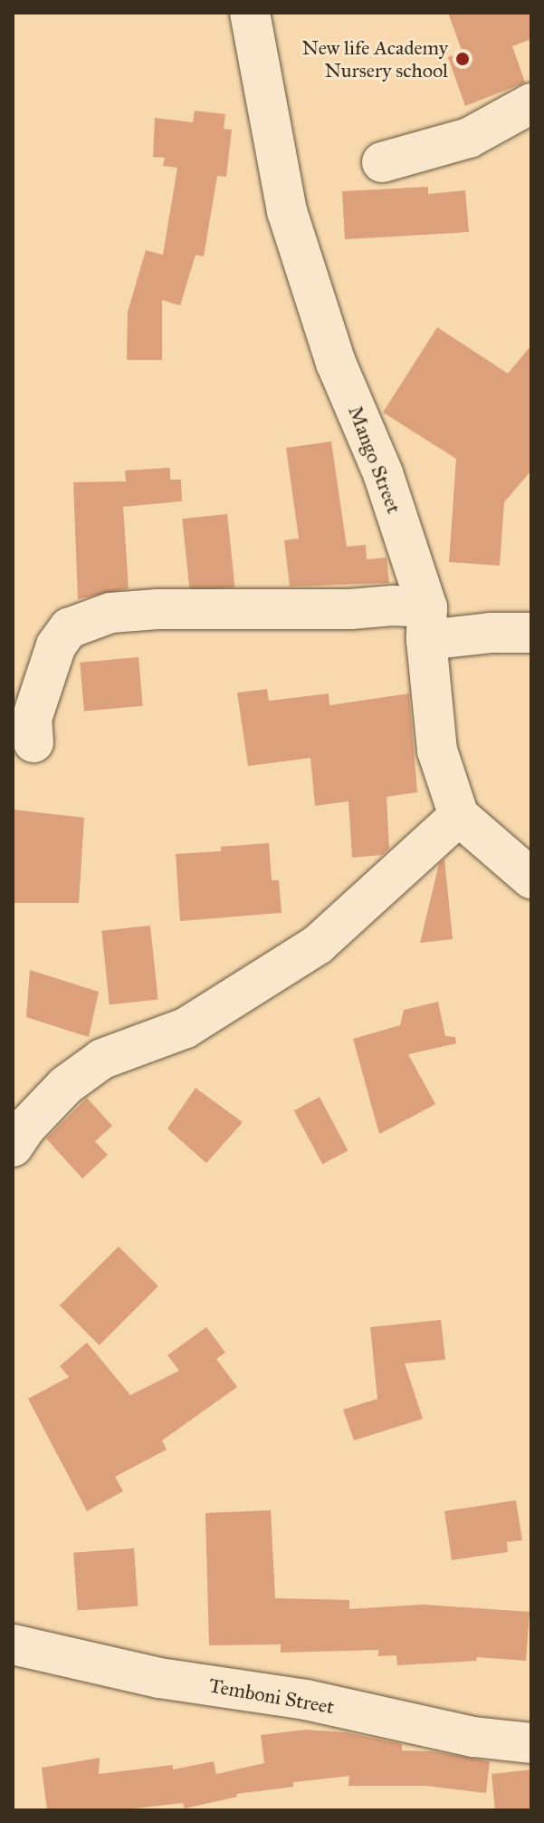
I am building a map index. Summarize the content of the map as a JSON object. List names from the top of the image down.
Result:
{
  "streets": {
    "street": ["Mango Street", "Temboni Street"]
  },
  "places": ["New life Academy Nursery school"]
}
